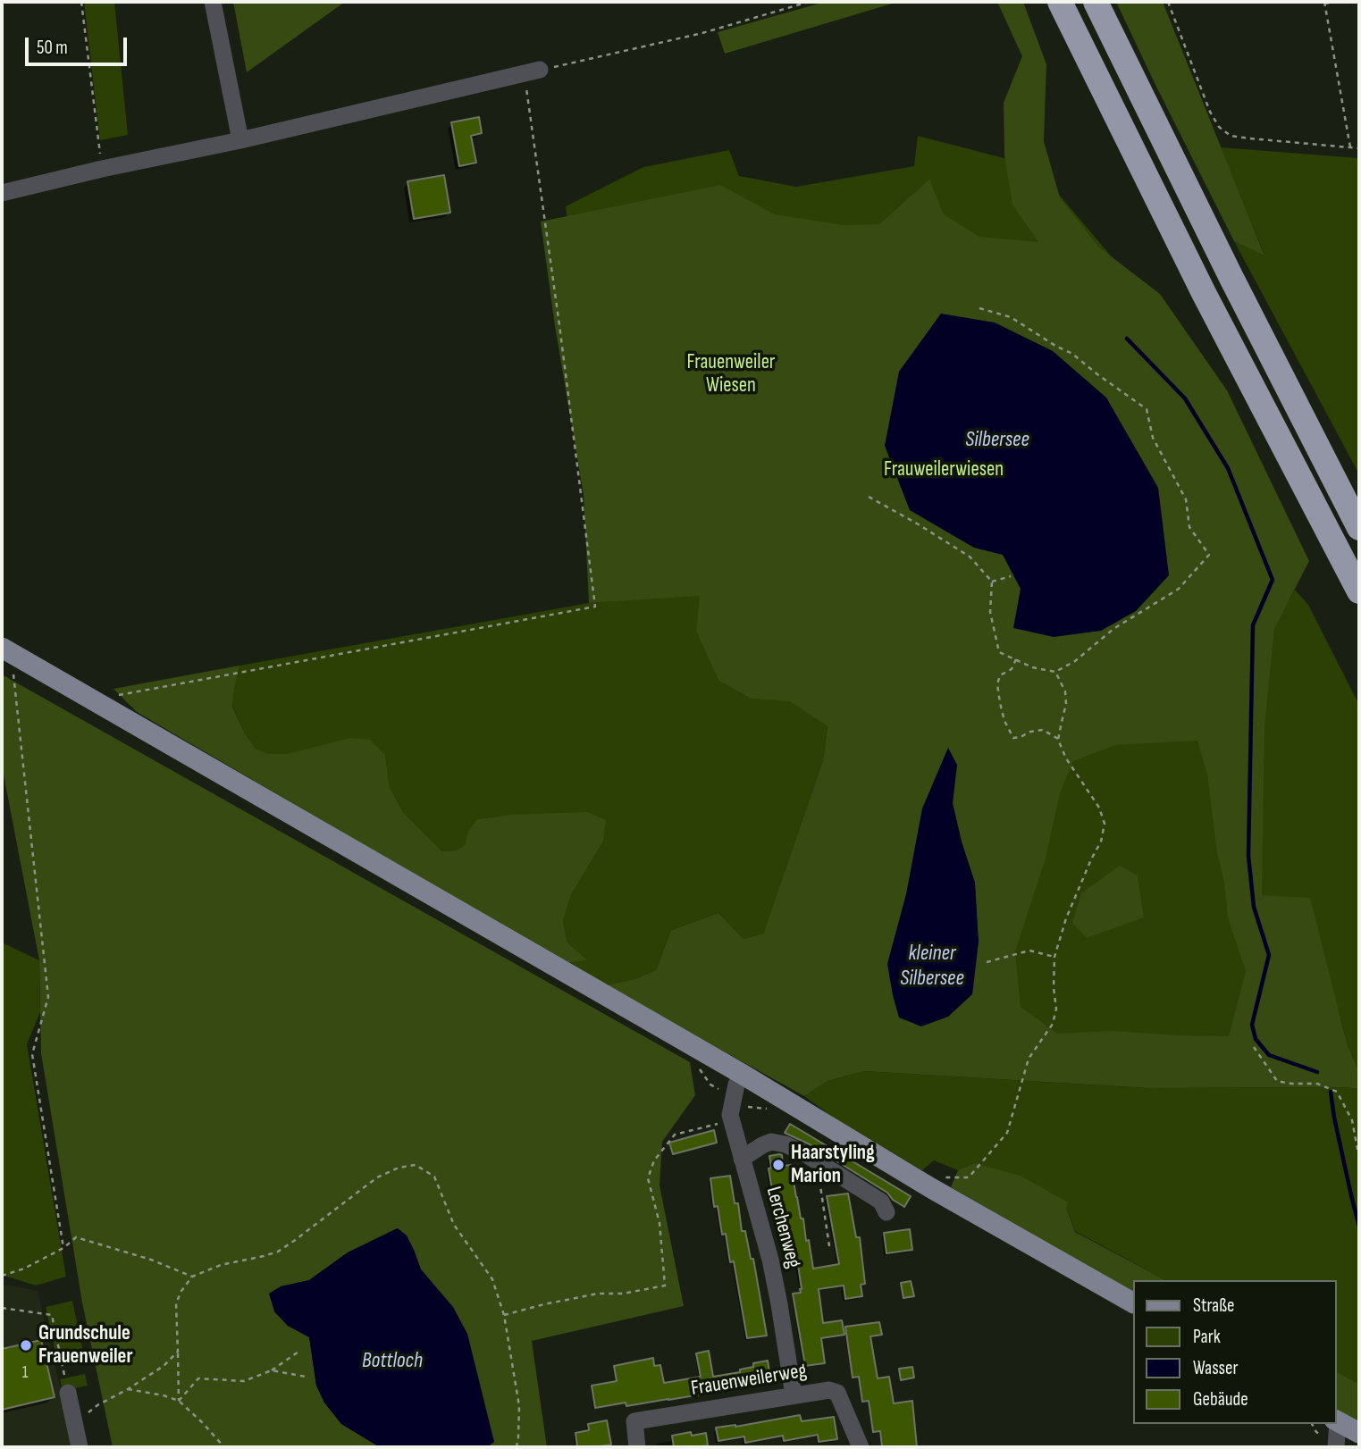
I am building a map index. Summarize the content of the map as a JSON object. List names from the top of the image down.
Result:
{
  "streets": {
    "street": ["Lerchenweg", "Frauenweilerweg"]
  },
  "crossings": [
    ["Lerchenweg", "Frauenweilerweg"]
  ],
  "water": ["Silbersee", "kleiner Silbersee", "Bottloch"],
  "parks": ["Frauenweiler Wiesen", "Frauweilerwiesen"],
  "places": ["Haarstyling Marion", "Grundschule Frauenweiler"],
  "house_numbers": ["1"],
  "legend": [
    "Straße",
    "Park",
    "Wasser",
    "Gebäude"
  ],
  "scale_bar": "50 m"
}
